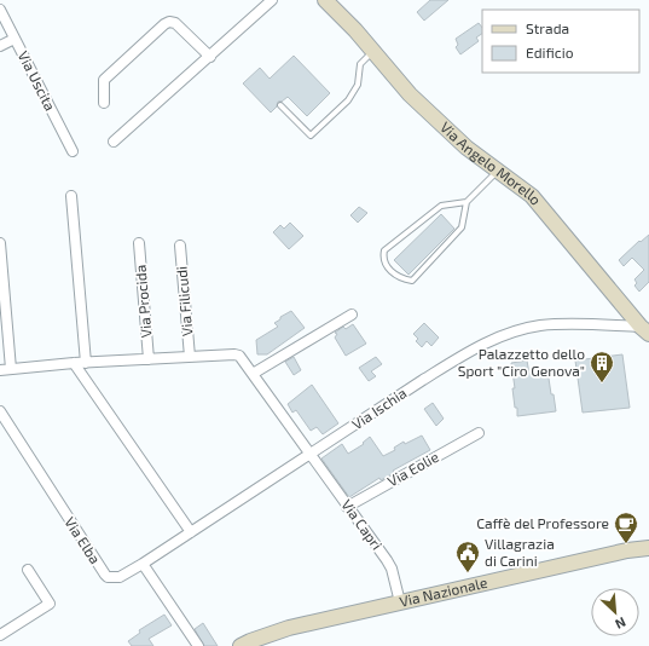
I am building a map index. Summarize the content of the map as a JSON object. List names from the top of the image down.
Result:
{
  "streets": {
    "street": [
      "Via Uscita",
      "Via Angelo Morello",
      "Via Procida",
      "Via Filicudi",
      "Via Ischia",
      "Via Eolie",
      "Via Capri",
      "Via Elba",
      "Via Nazionale"
    ]
  },
  "crossings": [
    ["Via Angelo Morello", "Via Ischia"],
    ["Via Procida", "Via Capri"],
    ["Via Filicudi", "Via Capri"],
    ["Via Ischia", "Via Capri"],
    ["Via Ischia", "Via Elba"],
    ["Via Eolie", "Via Capri"],
    ["Via Capri", "Via Nazionale"]
  ],
  "places": {
    "building": ["Palazzetto dello Sport \"Ciro Genova\""],
    "cafe": ["Caffè del Professore"],
    "public building": ["Villagrazia di Carini"]
  },
  "legend": ["Strada", "Edificio"],
  "north": "bottom right"
}
